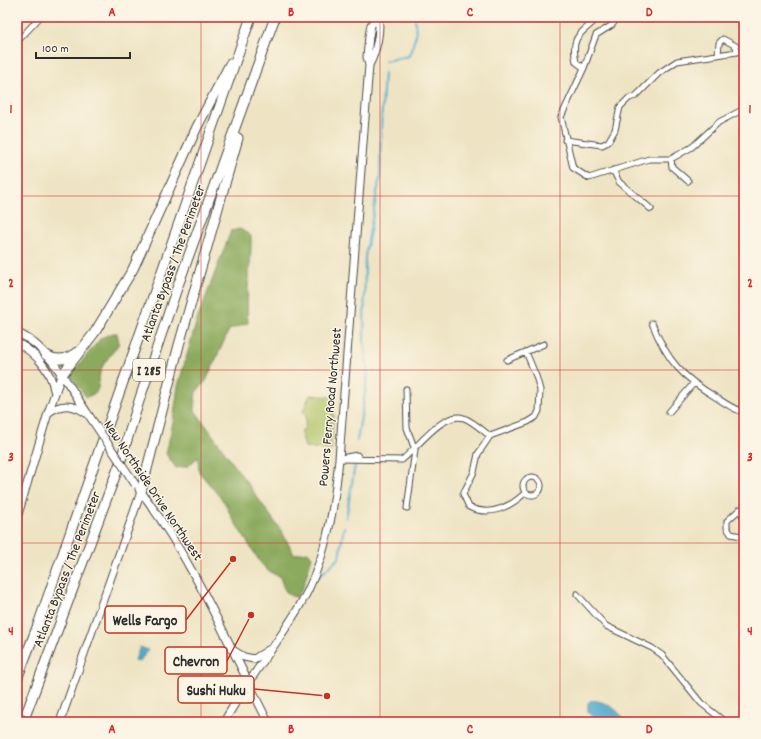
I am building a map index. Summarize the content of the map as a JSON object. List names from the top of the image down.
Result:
{
  "streets": {
    "highway": ["Atlanta Bypass / The Perimeter", "I 285"],
    "main road": ["Powers Ferry Road Northwest", "New Northside Drive Northwest"]
  },
  "crossings": [
    ["Powers Ferry Road Northwest", "New Northside Drive Northwest"]
  ],
  "places": ["Wells Fargo", "Chevron", "Sushi Huku"],
  "scale_bar": "100 m",
  "grid": {
    "columns": [
      "A",
      "B",
      "C",
      "D"
    ],
    "rows": [
      "1",
      "2",
      "3",
      "4"
    ]
  }
}
